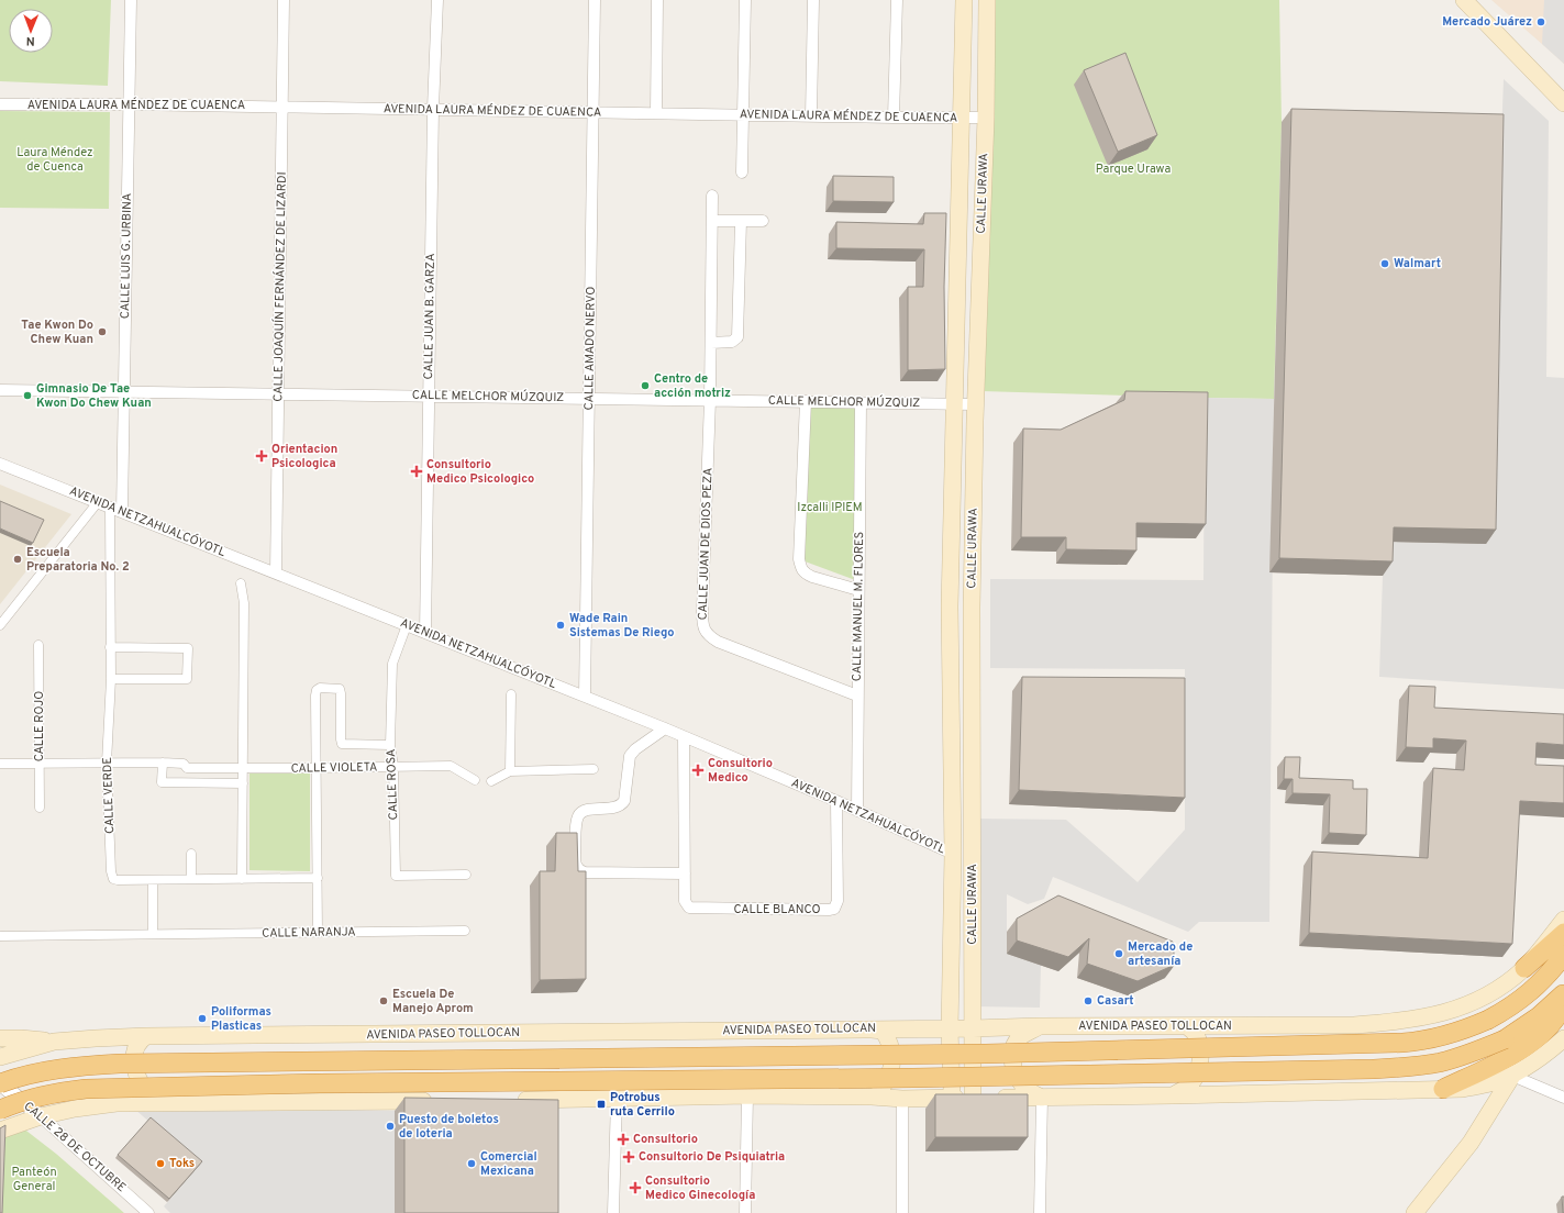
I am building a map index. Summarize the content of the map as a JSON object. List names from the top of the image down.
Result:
{
  "streets": {
    "highway": ["AVENIDA PASEO TOLLOCAN"],
    "main road": ["CALLE URAWA"],
    "street": [
      "AVENIDA LAURA MÉNDEZ DE CUAENCA",
      "CALLE LUIS G. URBINA",
      "CALLE JOAQUÍN FERNÁNDEZ DE LIZARDI",
      "CALLE JUAN B. GARZA",
      "CALLE AMADO NERVO",
      "CALLE MELCHOR MÚZQUIZ",
      "AVENIDA NETZAHUALCÓYOTL",
      "CALLE JUAN DE DIOS PEZA",
      "CALLE MANUEL M. FLORES",
      "CALLE ROJO",
      "CALLE VIOLETA",
      "CALLE ROSA",
      "CALLE VERDE",
      "CALLE BLANCO",
      "CALLE NARANJA",
      "CALLE 28 DE OCTUBRE"
    ]
  },
  "crossings": [
    ["AVENIDA LAURA MÉNDEZ DE CUAENCA", "CALLE URAWA"],
    ["AVENIDA LAURA MÉNDEZ DE CUAENCA", "CALLE LUIS G. URBINA"],
    ["AVENIDA LAURA MÉNDEZ DE CUAENCA", "CALLE JOAQUÍN FERNÁNDEZ DE LIZARDI"],
    ["AVENIDA LAURA MÉNDEZ DE CUAENCA", "CALLE JUAN B. GARZA"],
    ["AVENIDA LAURA MÉNDEZ DE CUAENCA", "CALLE AMADO NERVO"],
    ["CALLE URAWA", "CALLE MELCHOR MÚZQUIZ"],
    ["CALLE URAWA", "AVENIDA NETZAHUALCÓYOTL"],
    ["CALLE URAWA", "AVENIDA PASEO TOLLOCAN"],
    ["CALLE LUIS G. URBINA", "CALLE MELCHOR MÚZQUIZ"],
    ["CALLE LUIS G. URBINA", "AVENIDA NETZAHUALCÓYOTL"],
    ["CALLE JOAQUÍN FERNÁNDEZ DE LIZARDI", "CALLE MELCHOR MÚZQUIZ"],
    ["CALLE JOAQUÍN FERNÁNDEZ DE LIZARDI", "AVENIDA NETZAHUALCÓYOTL"],
    ["CALLE JUAN B. GARZA", "CALLE MELCHOR MÚZQUIZ"],
    ["CALLE JUAN B. GARZA", "AVENIDA NETZAHUALCÓYOTL"],
    ["CALLE AMADO NERVO", "CALLE MELCHOR MÚZQUIZ"],
    ["CALLE AMADO NERVO", "AVENIDA NETZAHUALCÓYOTL"],
    ["CALLE MELCHOR MÚZQUIZ", "CALLE JUAN DE DIOS PEZA"],
    ["CALLE MELCHOR MÚZQUIZ", "CALLE MANUEL M. FLORES"],
    ["AVENIDA NETZAHUALCÓYOTL", "CALLE MANUEL M. FLORES"],
    ["AVENIDA NETZAHUALCÓYOTL", "CALLE ROSA"],
    ["AVENIDA NETZAHUALCÓYOTL", "CALLE VERDE"],
    ["AVENIDA NETZAHUALCÓYOTL", "CALLE BLANCO"],
    ["CALLE JUAN DE DIOS PEZA", "CALLE MANUEL M. FLORES"],
    ["CALLE ROJO", "CALLE VIOLETA"],
    ["CALLE VIOLETA", "CALLE ROSA"],
    ["CALLE VIOLETA", "CALLE VERDE"],
    ["AVENIDA PASEO TOLLOCAN", "CALLE 28 DE OCTUBRE"]
  ],
  "parks": [
    "Laura Méndez de Cuenca",
    "Parque Urawa",
    "Izcalli IPIEM",
    "Panteón General"
  ],
  "places": {
    "other": [
      "Mercado Juárez",
      "Walmart",
      "Tae Kwon Do Chew Kuan",
      "Centro de acción motriz",
      "Gimnasio De Tae Kwon Do Chew Kuan",
      "Escuela Preparatoria No. 2",
      "Wade Rain Sistemas De Riego",
      "Mercado de artesanía",
      "Escuela De Manejo Aprom",
      "Casart",
      "Poliformas Plasticas",
      "Puesto de boletos de loteria",
      "Toks",
      "Comercial Mexicana"
    ],
    "health": [
      "Orientacion Psicologica",
      "Consultorio Medico Psicologico",
      "Consultorio Medico",
      "Consultorio",
      "Consultorio De Psiquiatria",
      "Consultorio Medico Ginecología"
    ],
    "transit": ["Potrobus ruta Cerrilo"]
  },
  "north": "bottom"
}
